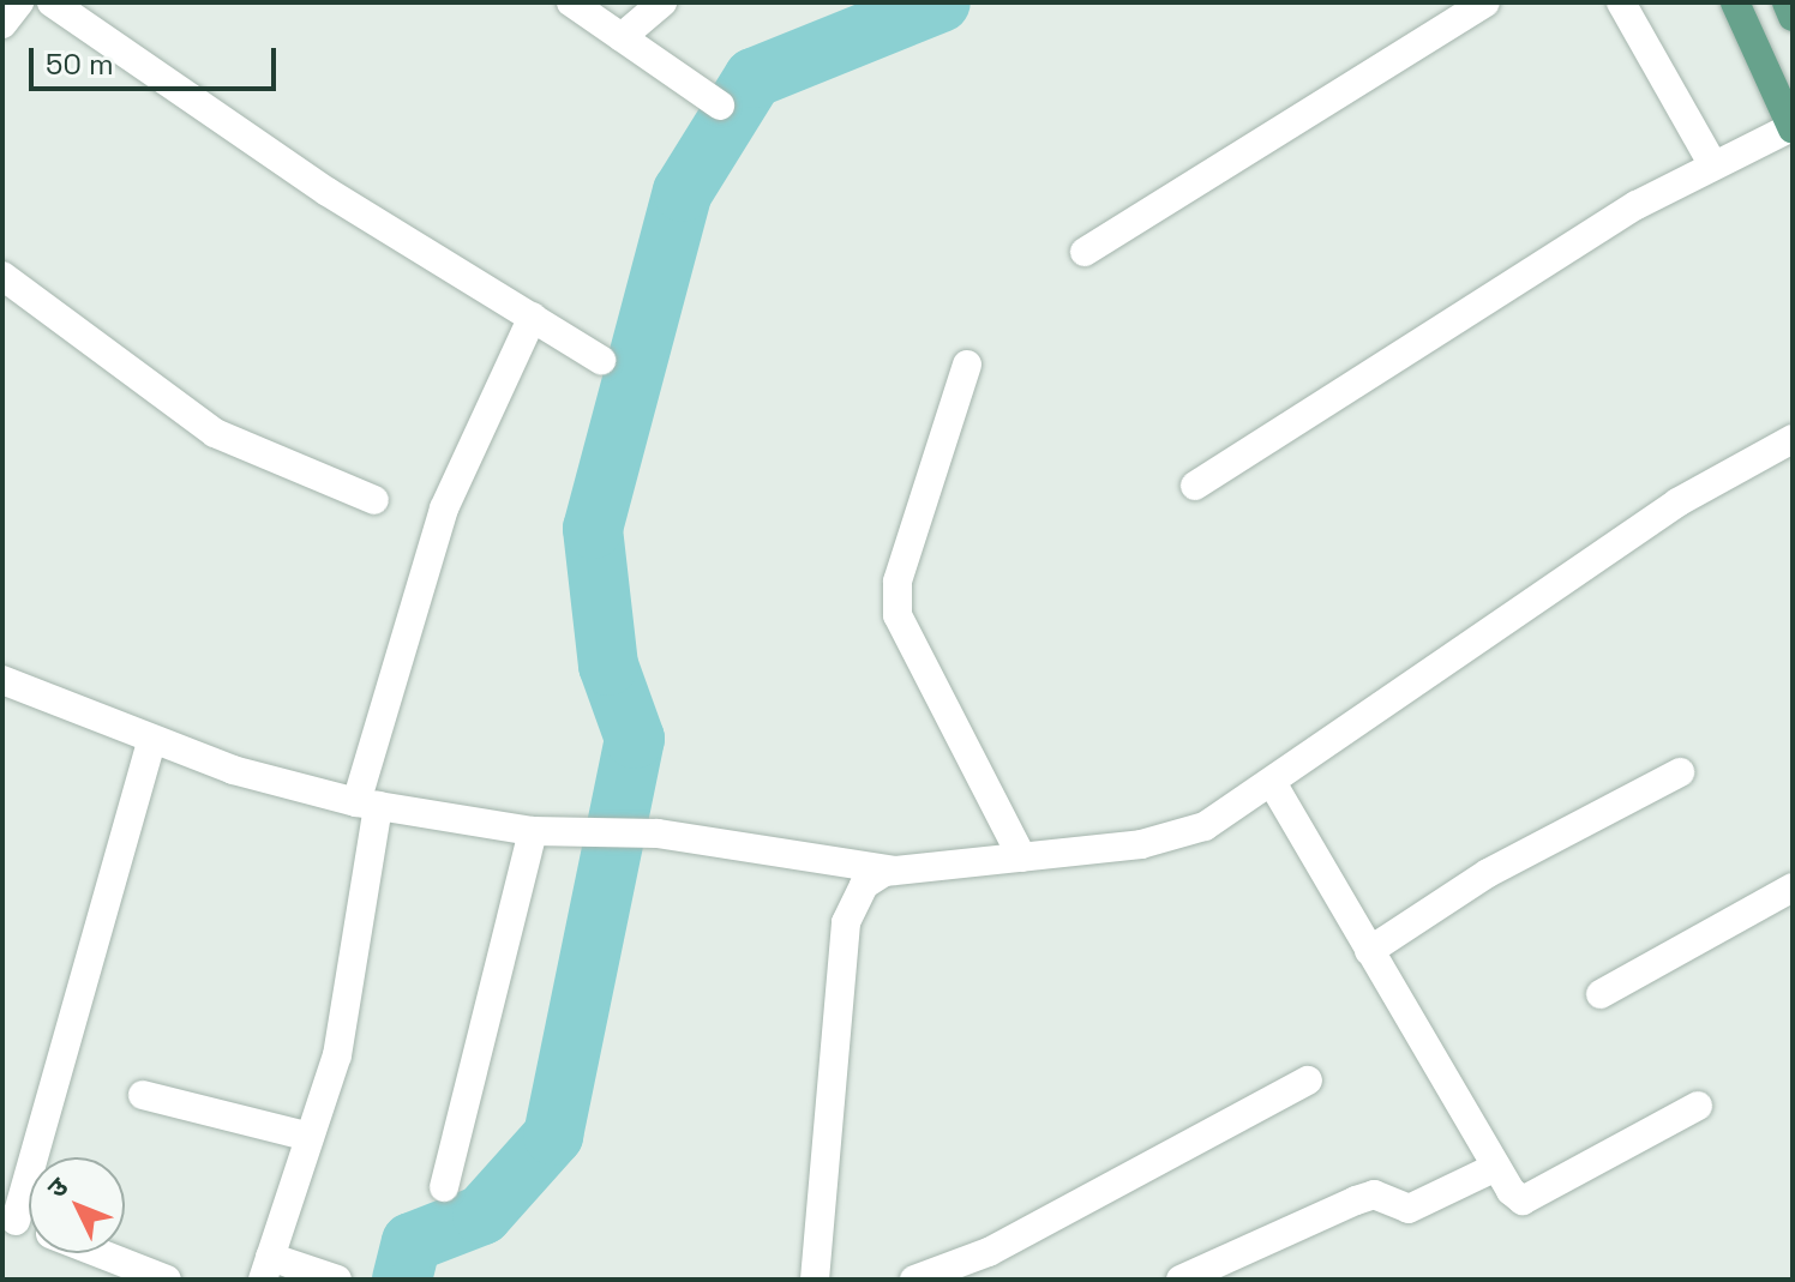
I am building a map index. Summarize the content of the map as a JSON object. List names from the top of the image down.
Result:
{
  "scale_bar": "50 m",
  "north": "top left"
}
